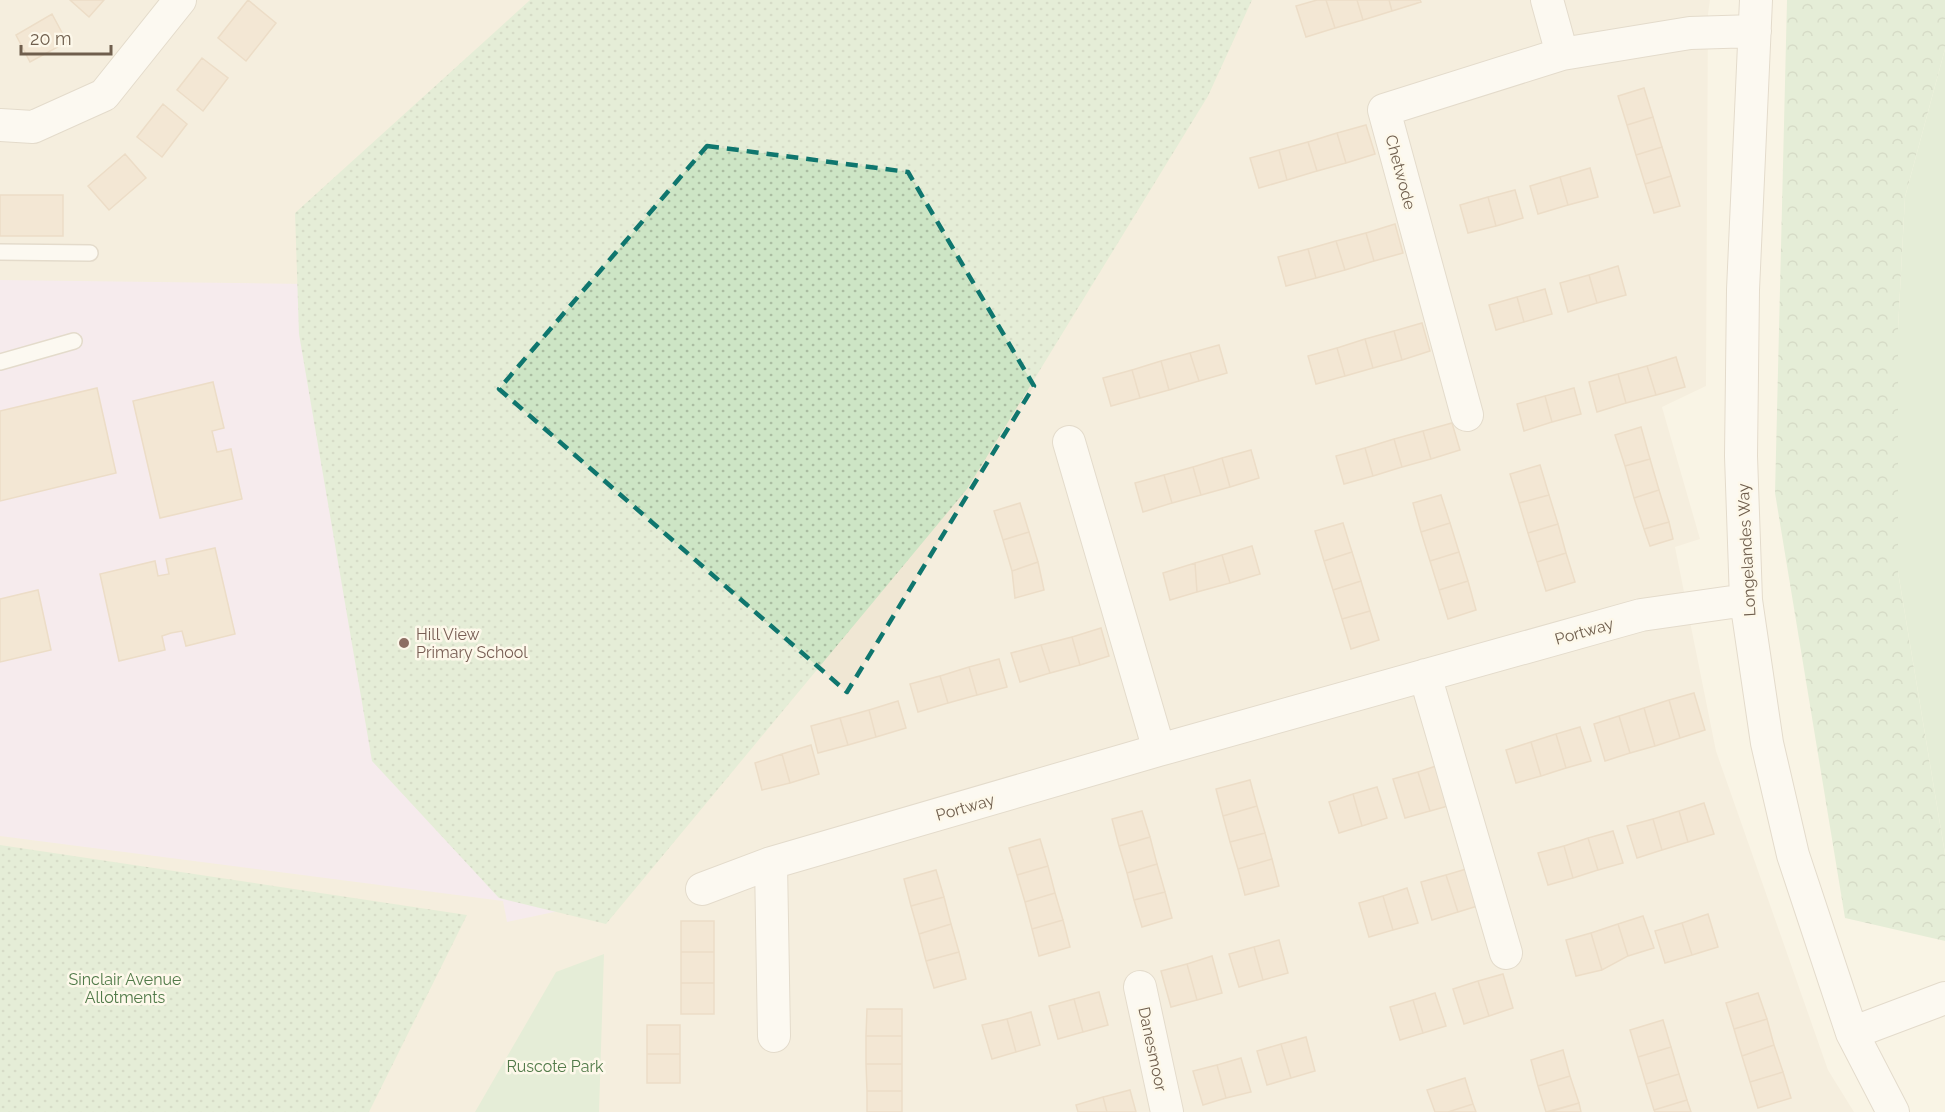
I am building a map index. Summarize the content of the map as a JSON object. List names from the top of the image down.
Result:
{
  "streets": {
    "street": [
      "Chetwode",
      "Longelandes Way",
      "Portway",
      "Danesmoor"
    ]
  },
  "crossings": [
    ["Chetwode", "Longelandes Way"],
    ["Longelandes Way", "Portway"]
  ],
  "parks": ["Sinclair Avenue Allotments", "Ruscote Park"],
  "places": ["Hill View Primary School"],
  "scale_bar": "20 m"
}
